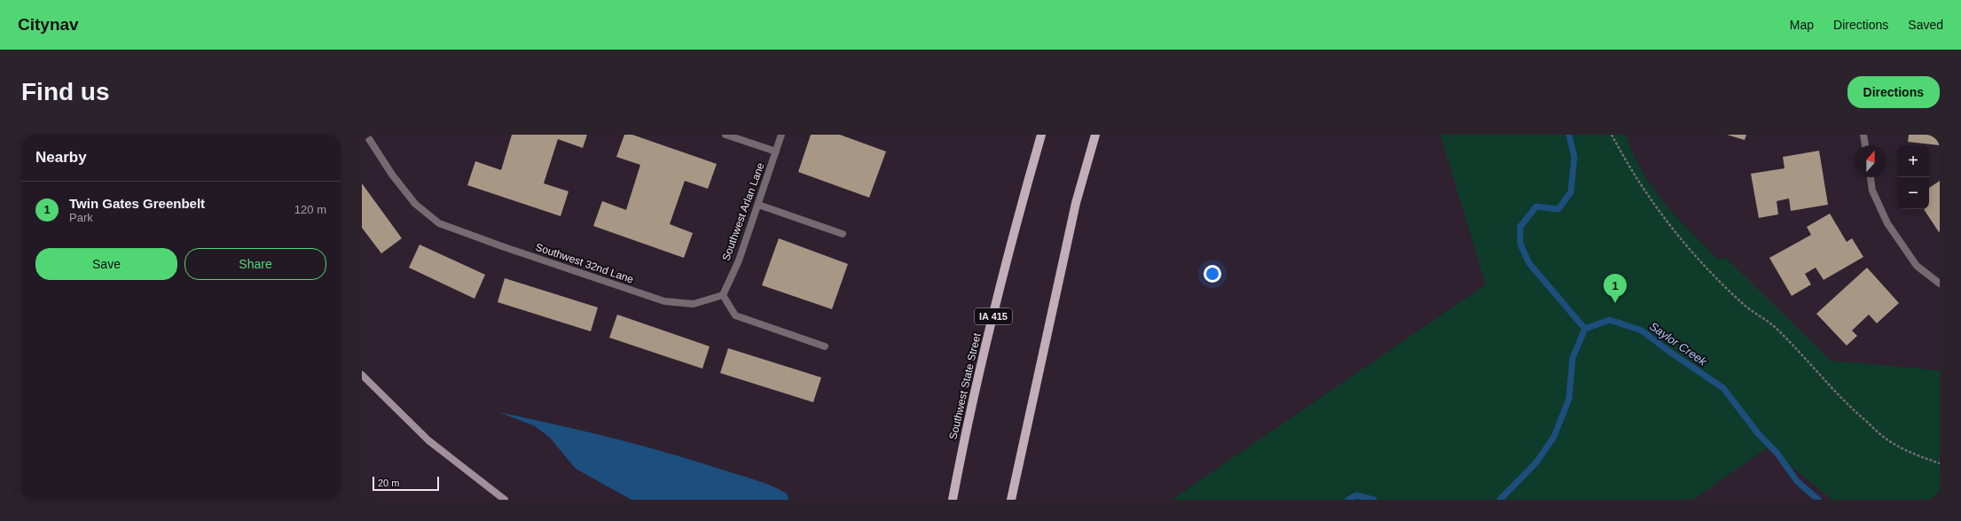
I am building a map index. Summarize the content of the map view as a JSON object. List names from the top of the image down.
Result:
{
  "streets": {
    "main road": ["IA 415", "Southwest State Street"],
    "street": ["Southwest Arlan Lane", "Southwest 32nd Lane"]
  },
  "crossings": [
    ["Southwest Arlan Lane", "Southwest 32nd Lane"]
  ],
  "water": ["Saylor Creek"],
  "scale_bar": "20 m",
  "north": "top",
  "page": {
    "header": "Citynav",
    "nav": ["Map", "Directions", "Saved"],
    "buttons": [
      "Directions",
      ["Save", "Share"]
    ],
    "title": "Find us",
    "heading": "Nearby",
    "map_buttons": ["+", "−"],
    "list": [
      {
        "mark": "1",
        "name": "Twin Gates Greenbelt",
        "note": "Park",
        "value": "120 m"
      }
    ],
    "pins": "1",
    "scale": "20 m"
  }
}
